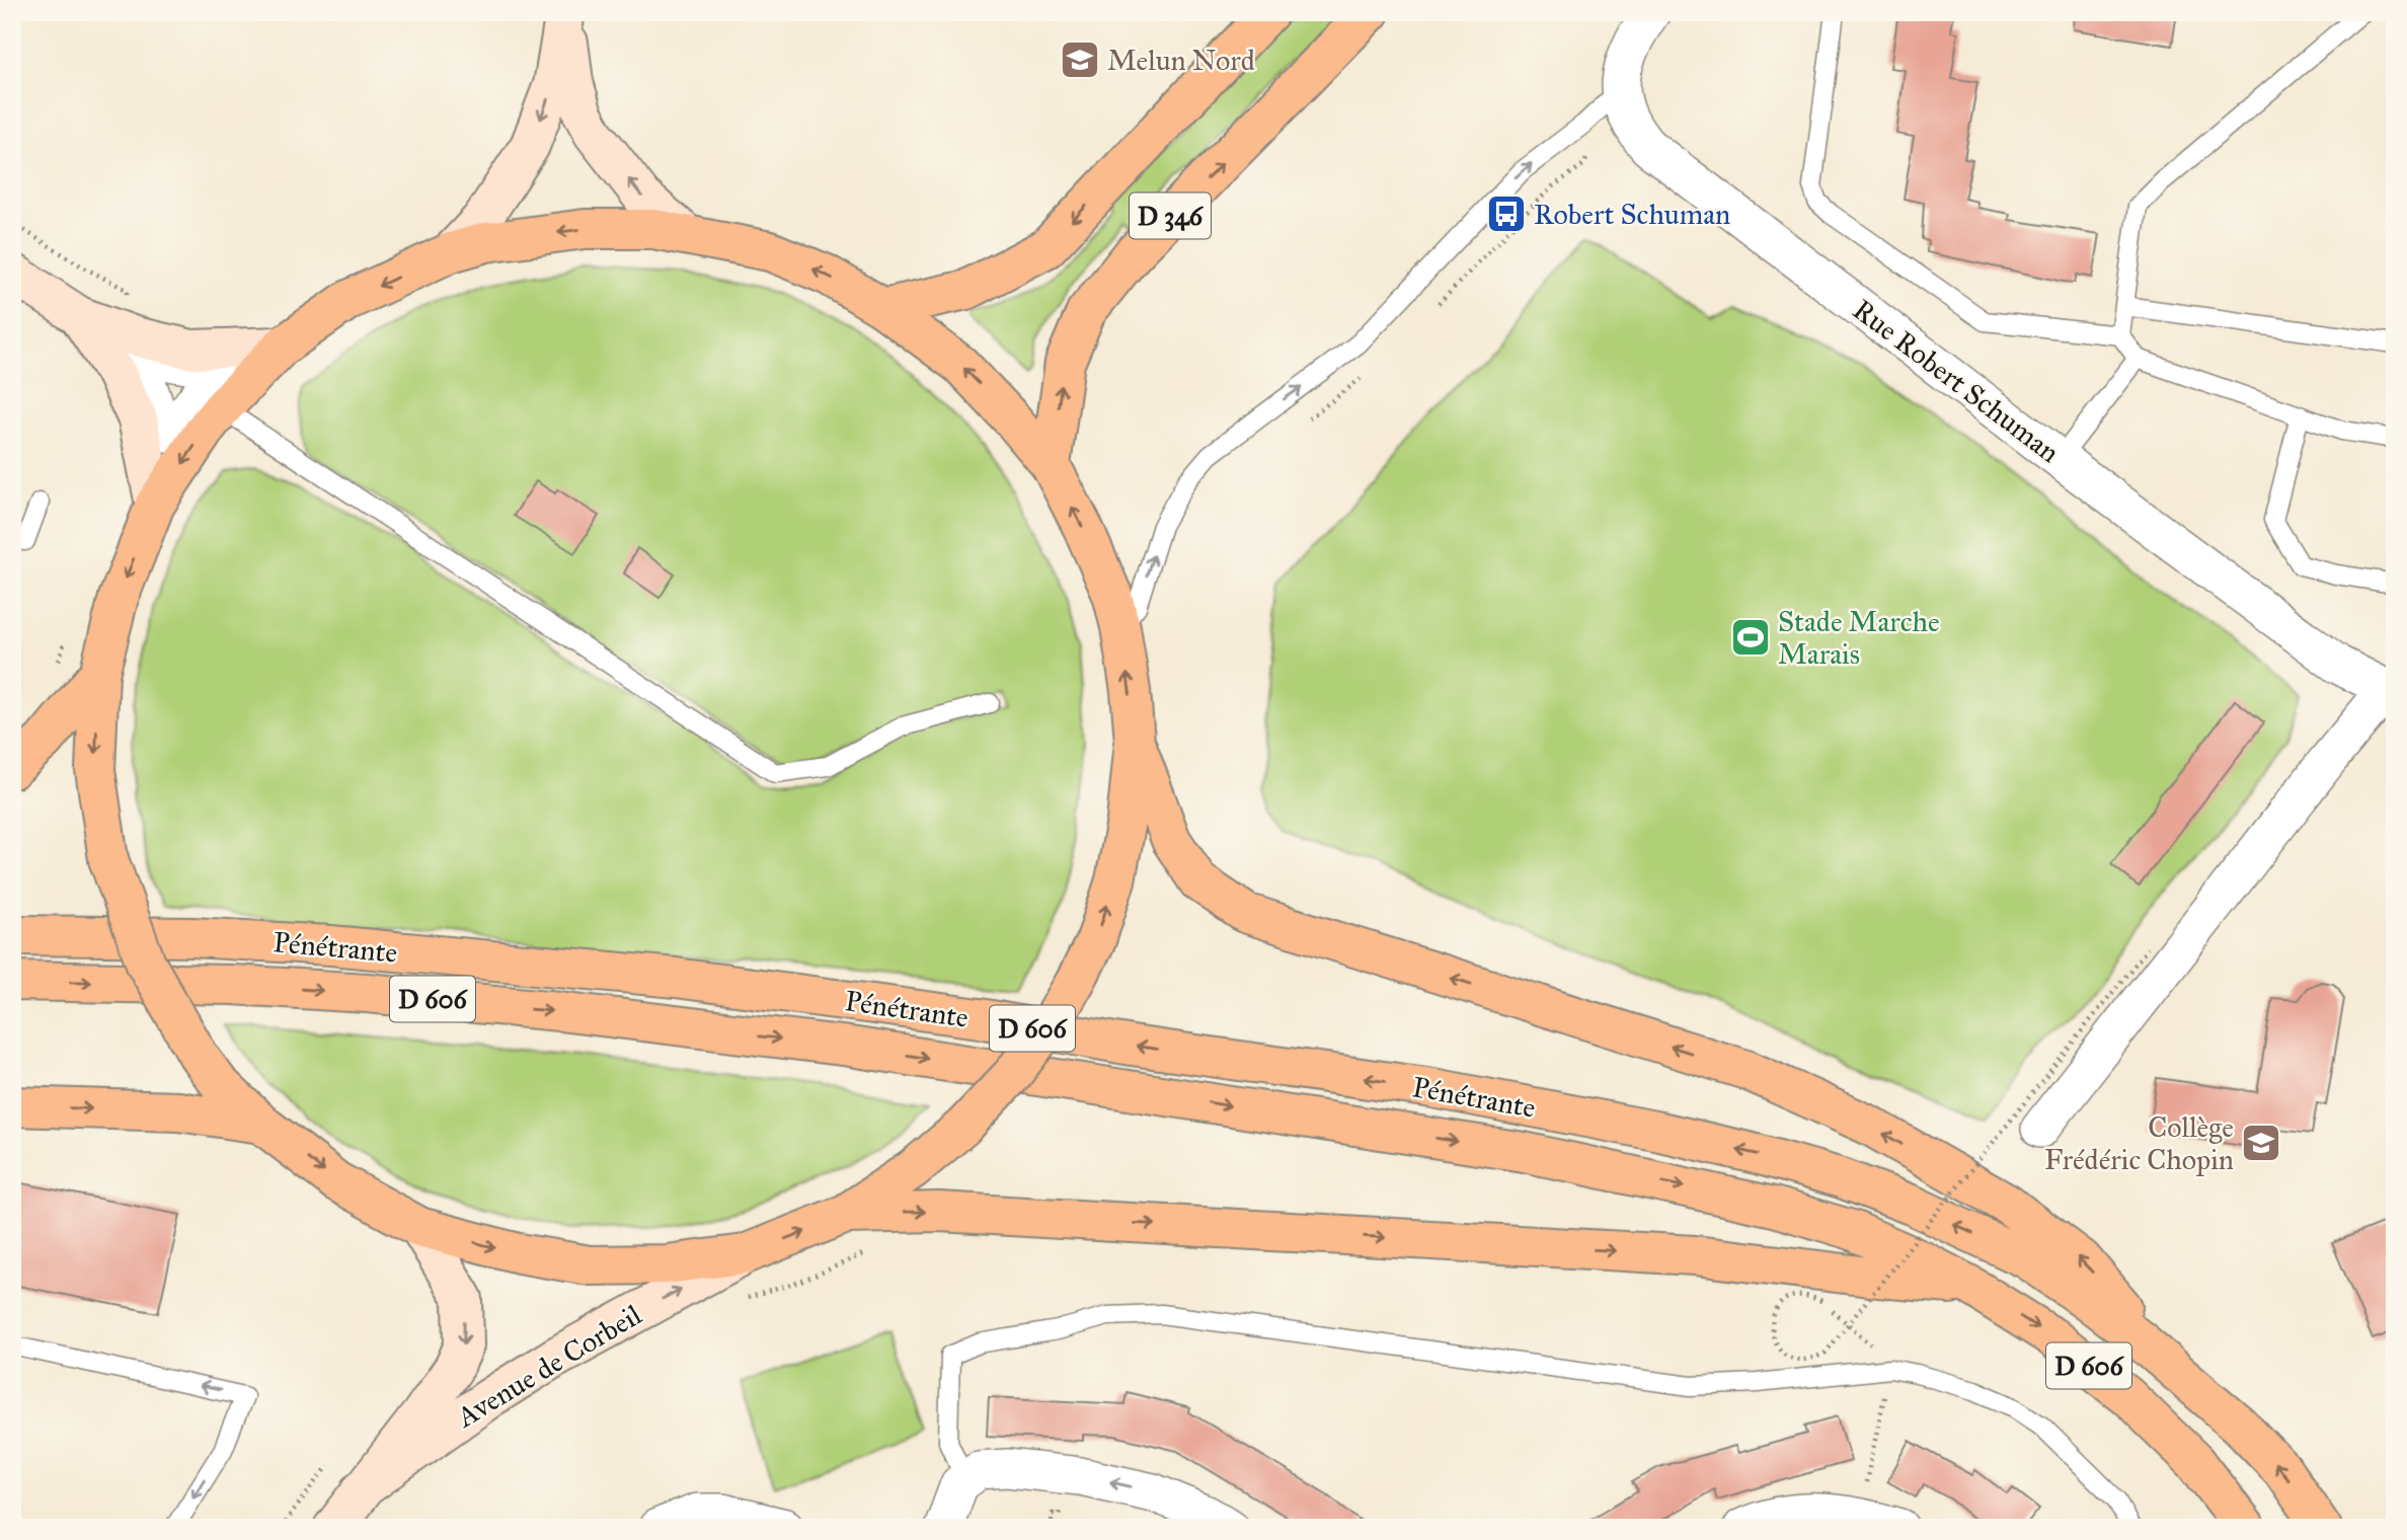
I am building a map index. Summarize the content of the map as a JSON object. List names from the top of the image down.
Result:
{
  "streets": {
    "main road": [
      "D 346",
      "Pénétrante",
      "D 606",
      "Avenue de Corbeil"
    ],
    "street": ["Rue Robert Schuman"]
  },
  "crossings": [
    ["Pénétrante", "D 606"]
  ],
  "places": {
    "school or university": ["Melun Nord", "Collège Frédéric Chopin"],
    "bus stop": ["Robert Schuman"],
    "sports": ["Stade Marche Marais"]
  }
}
